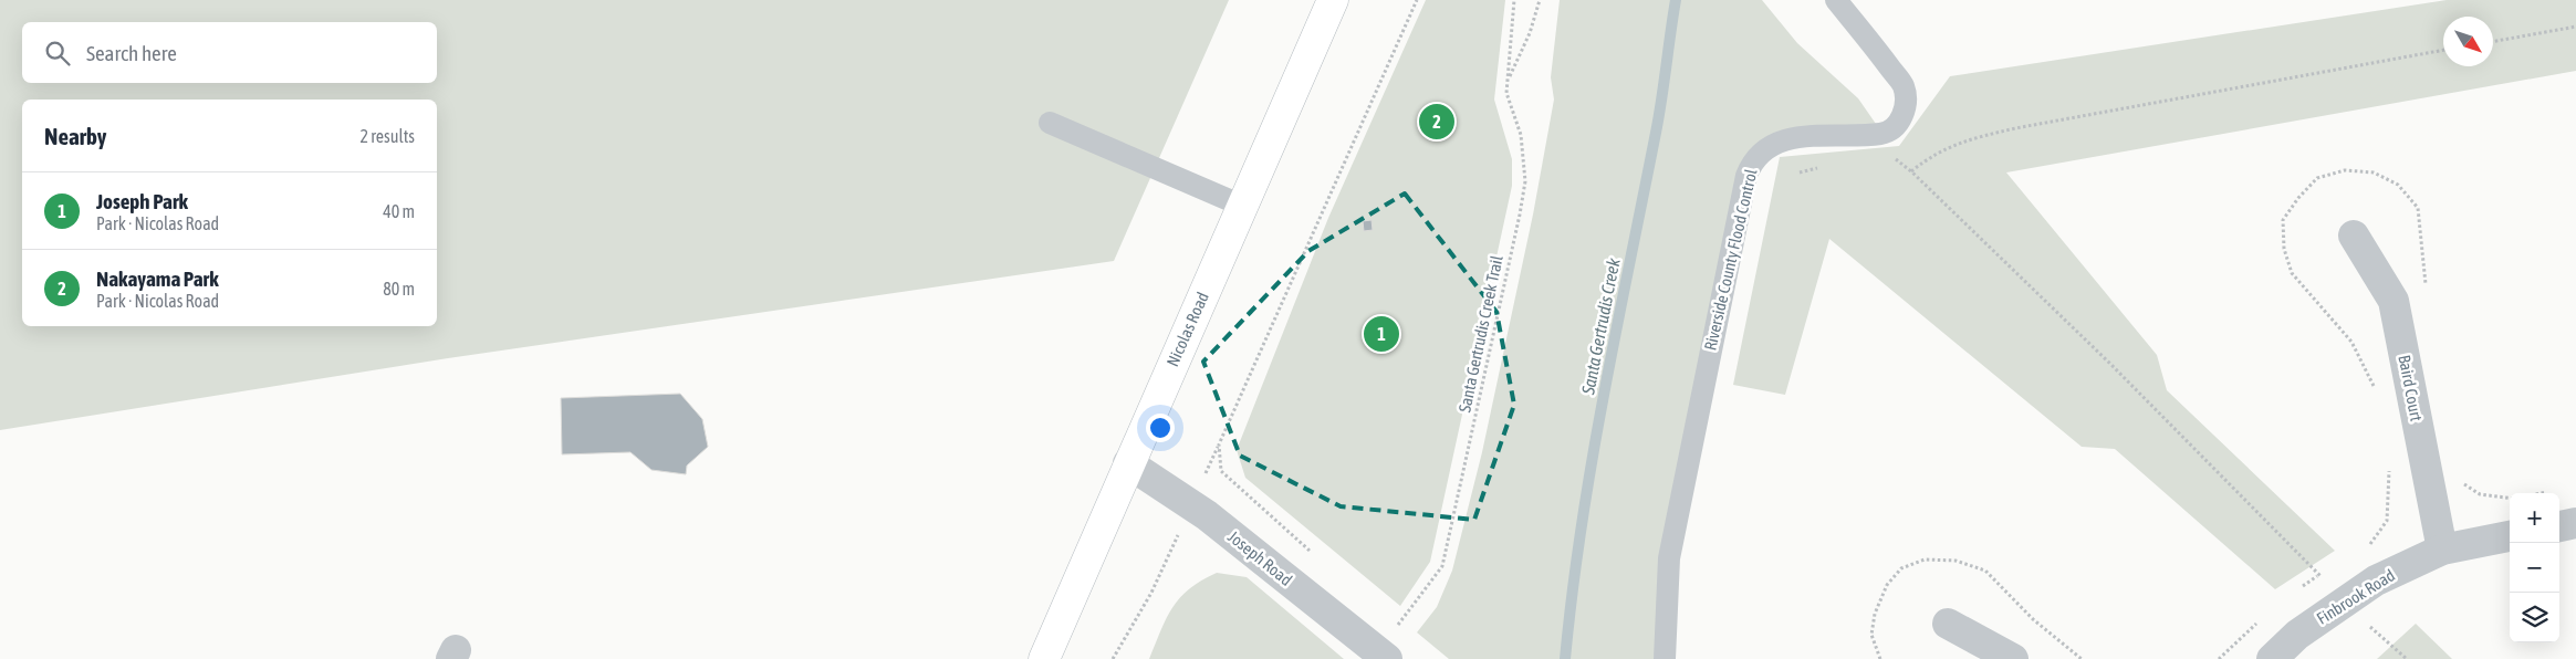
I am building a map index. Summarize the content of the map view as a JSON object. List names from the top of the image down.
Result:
{
  "streets": {
    "main road": ["Nicolas Road"],
    "street": ["Baird Court", "Joseph Road", "Finbrook Road"],
    "lane": ["Riverside County Flood Control"],
    "path": ["Santa Gertrudis Creek Trail"]
  },
  "crossings": [
    ["Nicolas Road", "Joseph Road"],
    ["Santa Gertrudis Creek Trail", "Joseph Road"],
    ["Baird Court", "Finbrook Road"]
  ],
  "water": ["Santa Gertrudis Creek"],
  "north": "bottom right",
  "page": {
    "search": "Search here",
    "heading": ["Nearby", "2 results"],
    "pins": ["2", "1"],
    "list": [
      {
        "mark": "1",
        "name": "Joseph Park",
        "note": "Park · Nicolas Road",
        "value": "40 m"
      },
      {
        "mark": "2",
        "name": "Nakayama Park",
        "note": "Park · Nicolas Road",
        "value": "80 m"
      }
    ],
    "map_buttons": ["+", "−"]
  }
}
